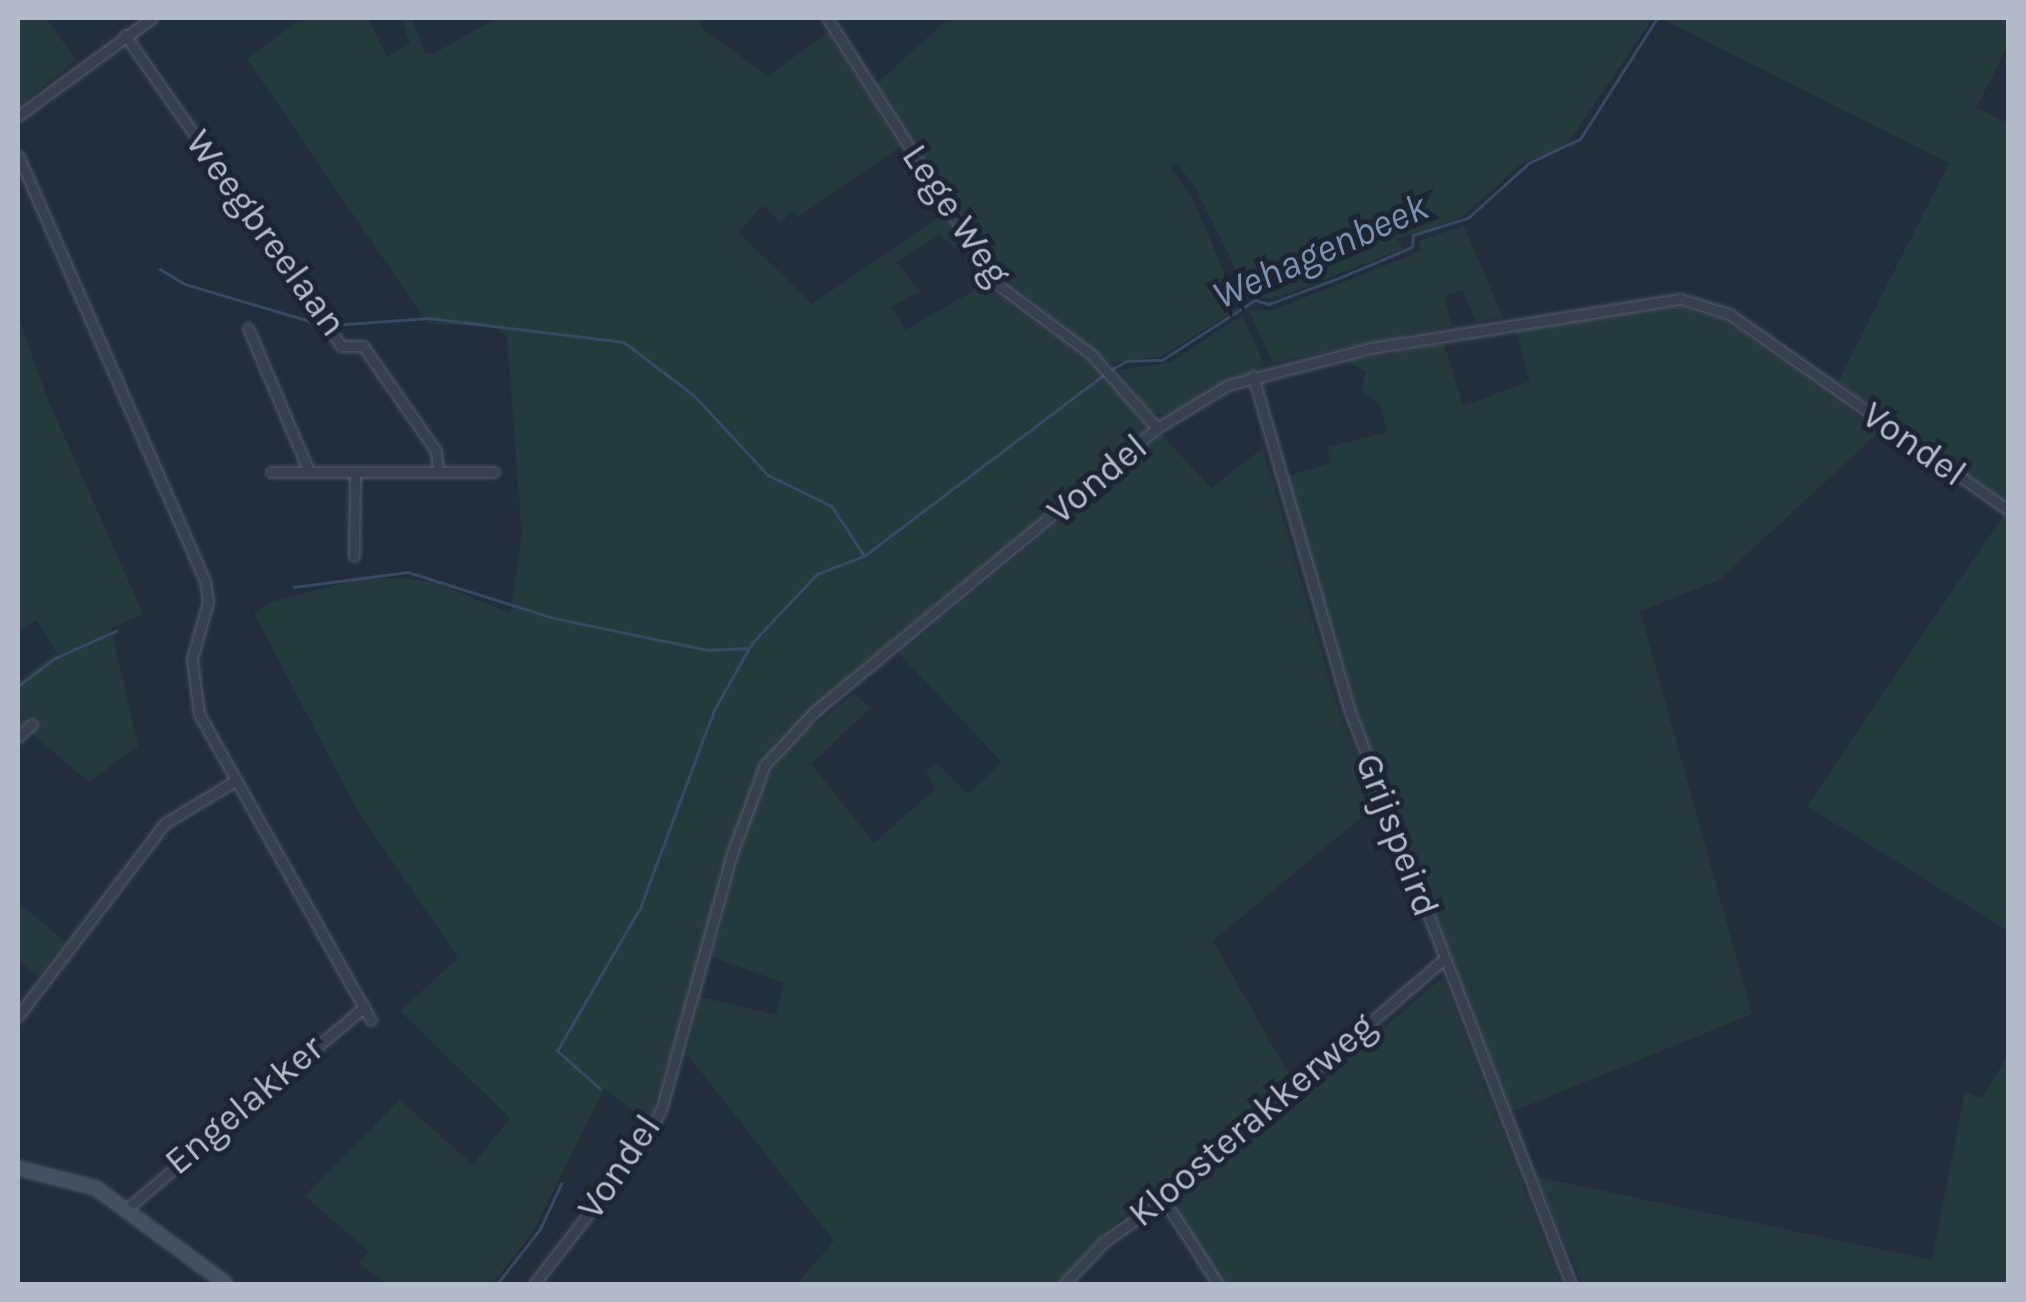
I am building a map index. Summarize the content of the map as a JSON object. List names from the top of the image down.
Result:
{
  "streets": {
    "street": [
      "Lege Weg",
      "Weegbreelaan",
      "Vondel",
      "Grijspeird",
      "Engelakker",
      "Kloosterakkerweg"
    ]
  },
  "crossings": [
    ["Lege Weg", "Vondel"],
    ["Vondel", "Grijspeird"],
    ["Grijspeird", "Kloosterakkerweg"]
  ],
  "water": ["Wehagenbeek"]
}
